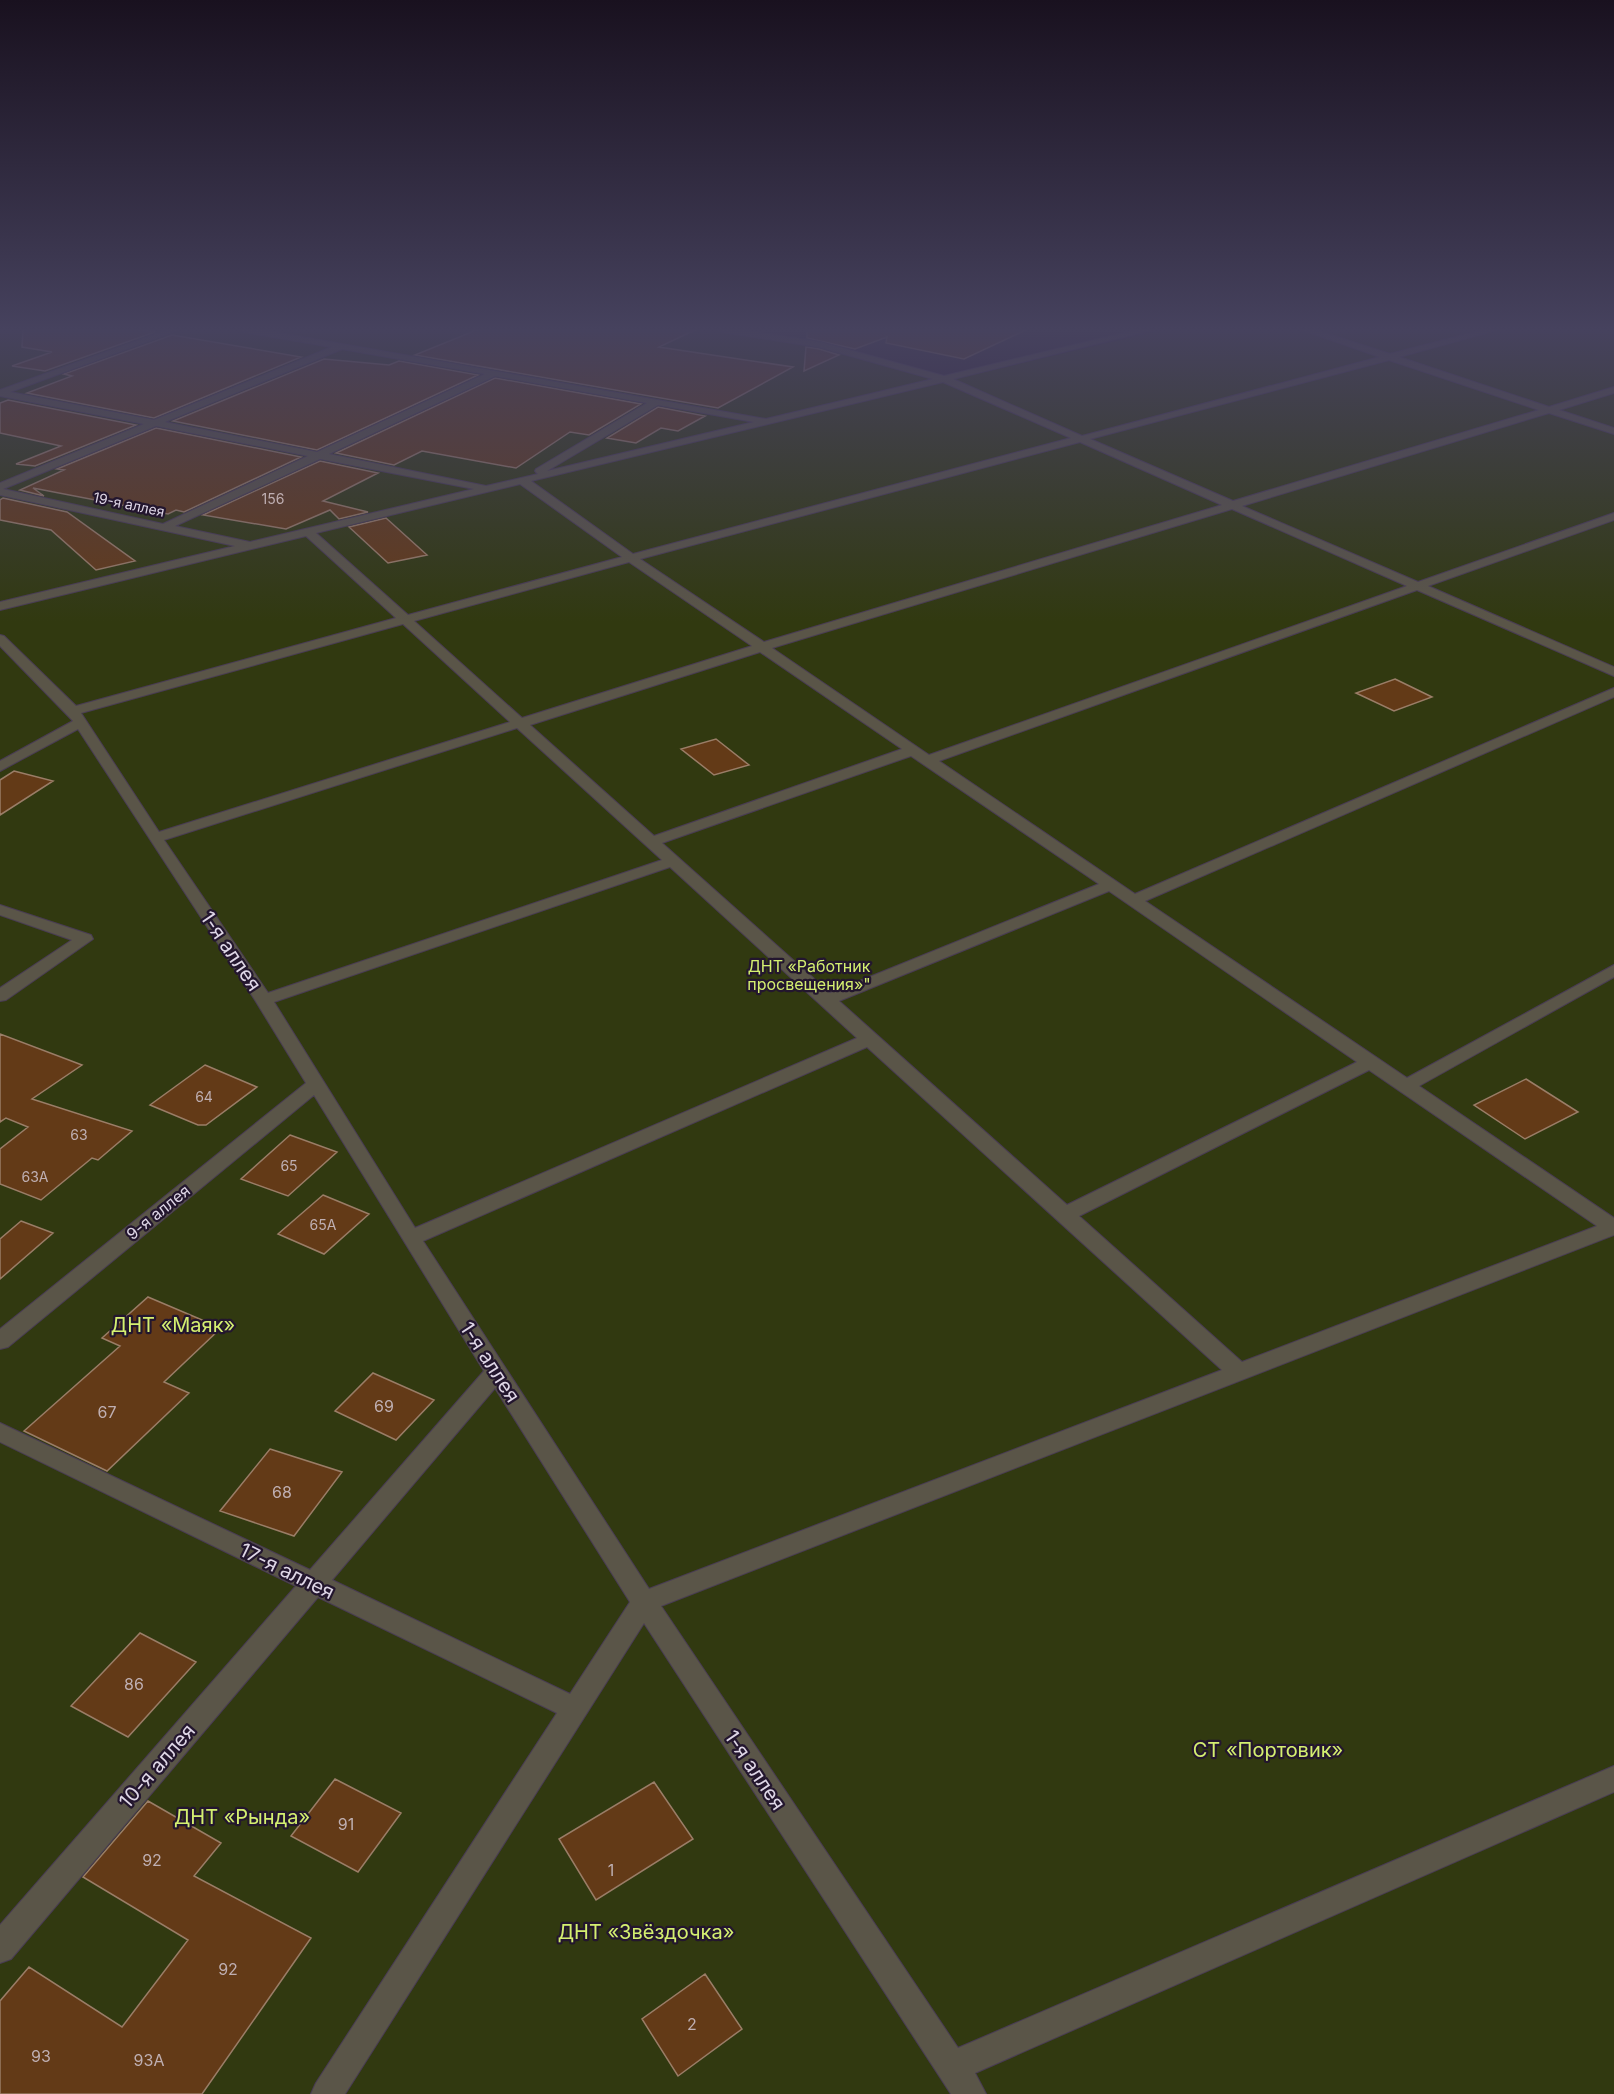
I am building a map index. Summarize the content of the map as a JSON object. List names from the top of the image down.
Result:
{
  "streets": {
    "street": [
      "19-я аллея",
      "1-я аллея",
      "9-я аллея",
      "17-я аллея",
      "10-я аллея"
    ]
  },
  "crossings": [
    ["1-я аллея", "9-я аллея"],
    ["1-я аллея", "10-я аллея"],
    ["17-я аллея", "10-я аллея"]
  ],
  "parks": [
    "ДНТ «Работник просвещения»\"",
    "ДНТ «Маяк»",
    "СТ «Портовик»",
    "ДНТ «Рында»",
    "ДНТ «Звёздочка»"
  ],
  "house_numbers": [
    "156",
    "64",
    "63",
    "65",
    "63А",
    "65А",
    "69",
    "67",
    "68",
    "86",
    "91",
    "92",
    "1",
    "92",
    "2",
    "93",
    "93А"
  ]
}
